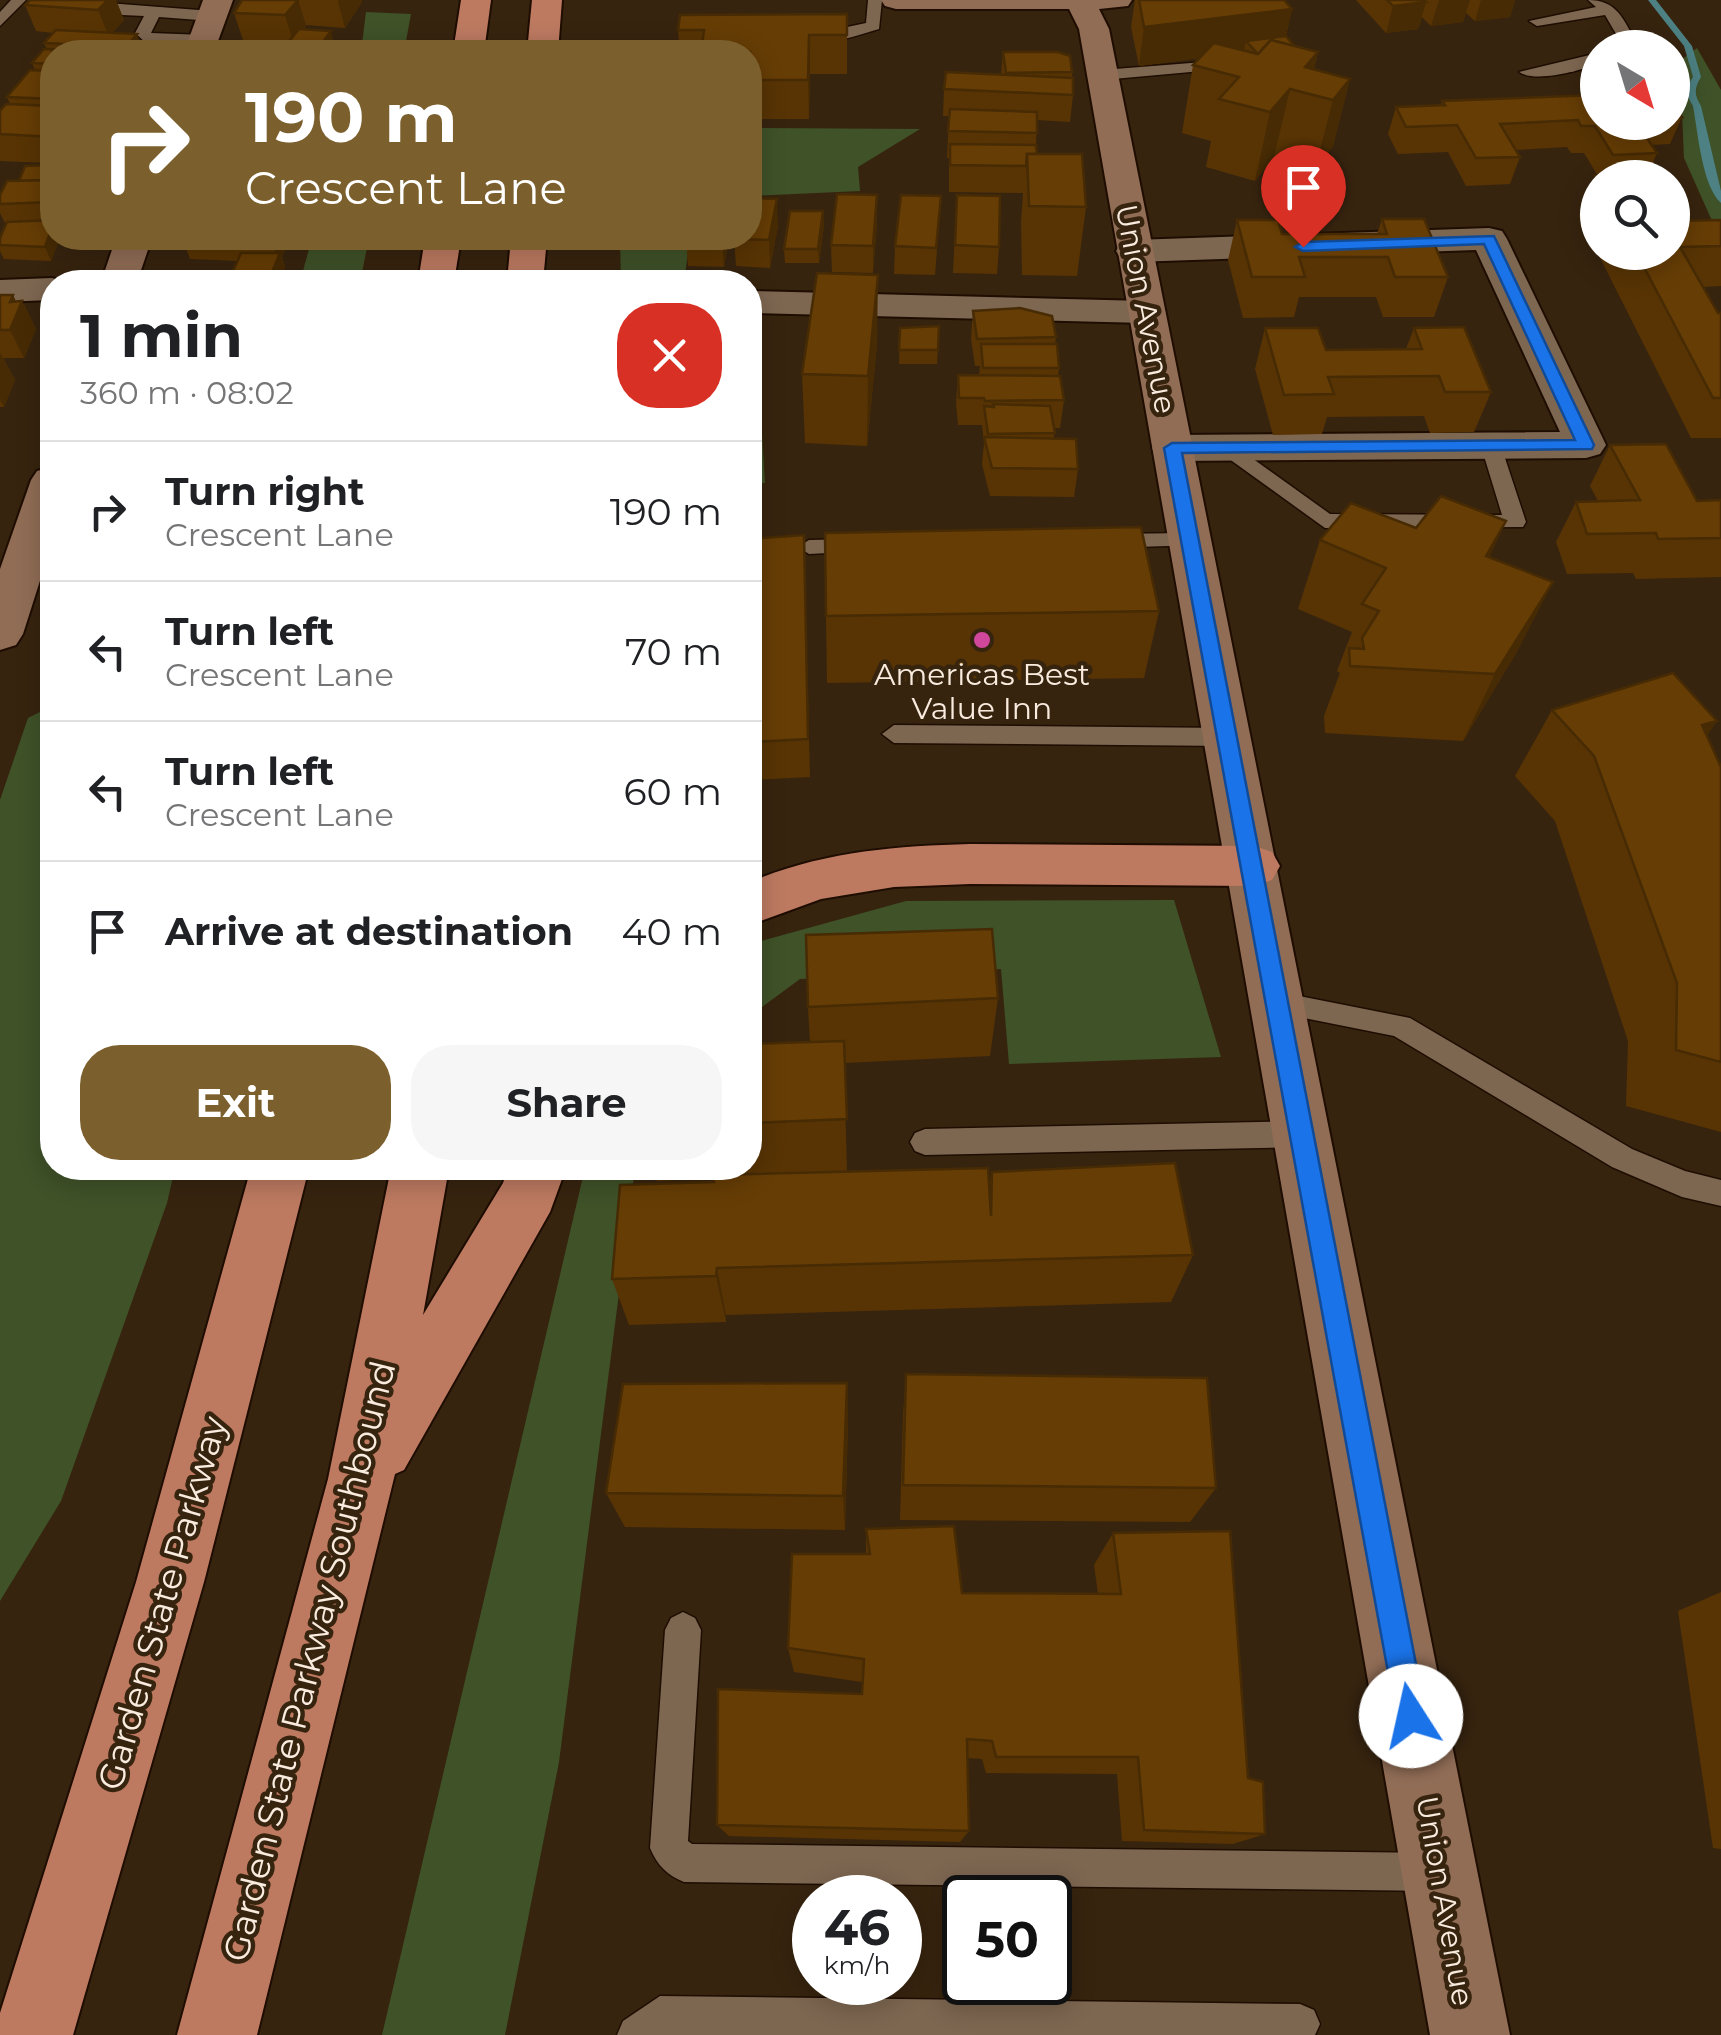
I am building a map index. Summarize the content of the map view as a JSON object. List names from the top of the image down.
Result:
{
  "streets": {
    "highway": ["Garden State Parkway", "Garden State Parkway Southbound"],
    "main road": ["Union Avenue"]
  },
  "places": ["Americas Best Value Inn"],
  "north": "bottom right",
  "page": {
    "turn": ["190 m", "Crescent Lane"],
    "heading": ["1 min", "360 m · 08:02"],
    "list": [
      {
        "name": "Turn right",
        "note": "Crescent Lane",
        "value": "190 m"
      },
      {
        "name": "Turn left",
        "note": "Crescent Lane",
        "value": "70 m"
      },
      {
        "name": "Turn left",
        "note": "Crescent Lane",
        "value": "60 m"
      },
      {
        "name": "Arrive at destination",
        "value": "40 m"
      }
    ],
    "buttons": ["Exit", "Share"],
    "speed": "46 km/h",
    "limit": "50"
  }
}
